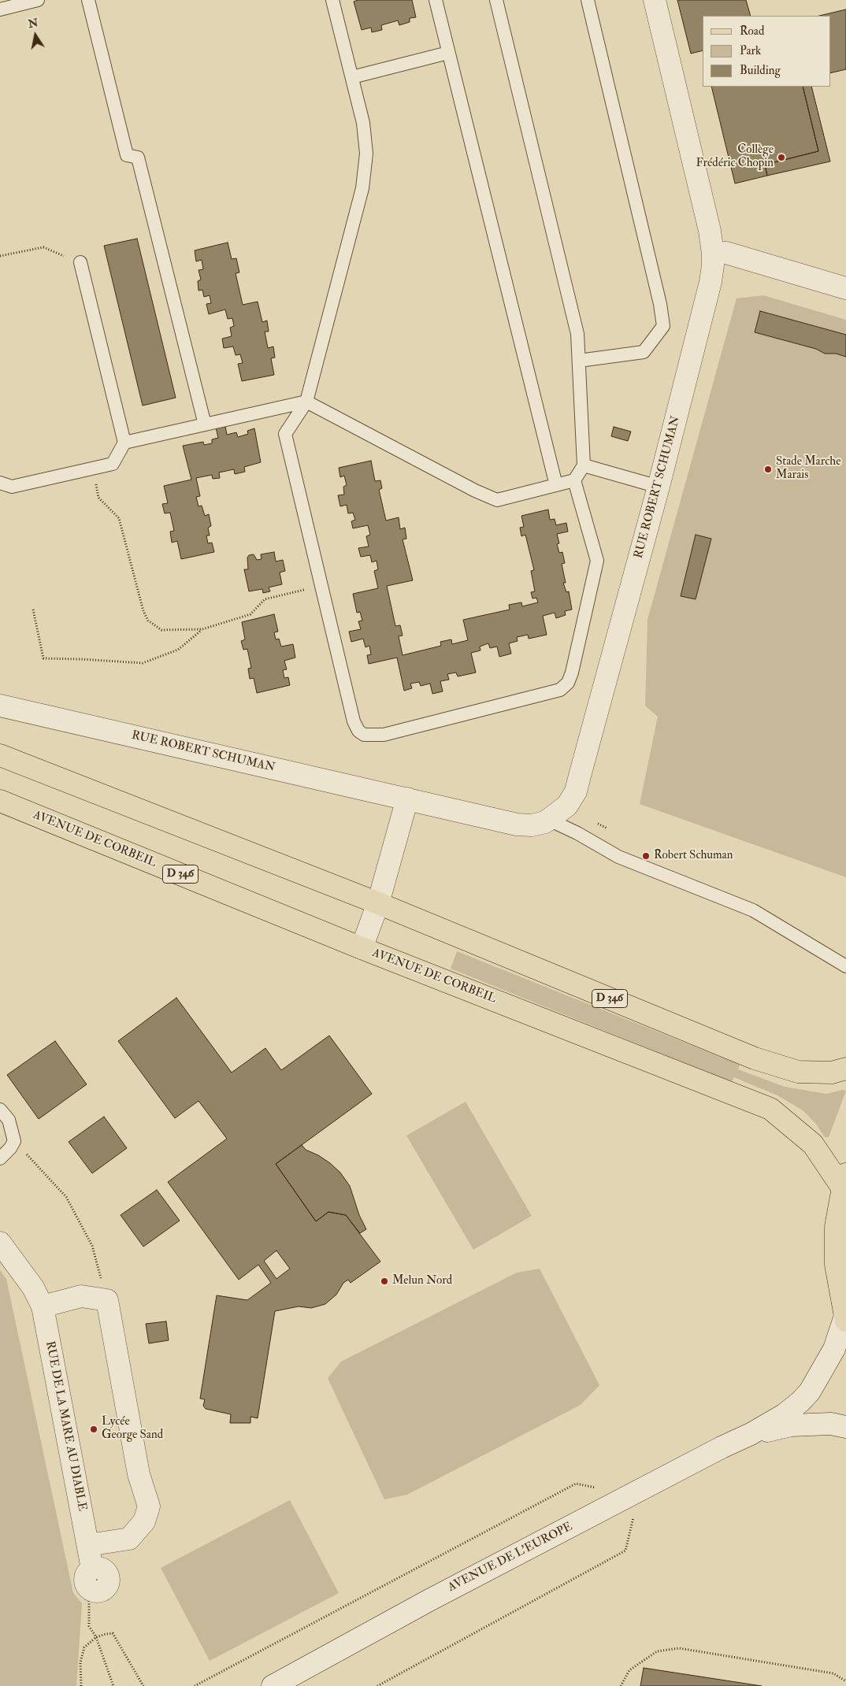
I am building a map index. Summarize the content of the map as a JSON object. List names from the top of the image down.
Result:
{
  "streets": {
    "main road": ["AVENUE DE CORBEIL", "D 346"],
    "street": ["RUE ROBERT SCHUMAN", "RUE DE LA MARE AU DIABLE", "AVENUE DE L'EUROPE"]
  },
  "places": [
    "Collège Frédéric Chopin",
    "Stade Marche Marais",
    "Robert Schuman",
    "Melun Nord",
    "Lycée George Sand"
  ],
  "legend": ["Road", "Park", "Building"],
  "north": "top"
}
